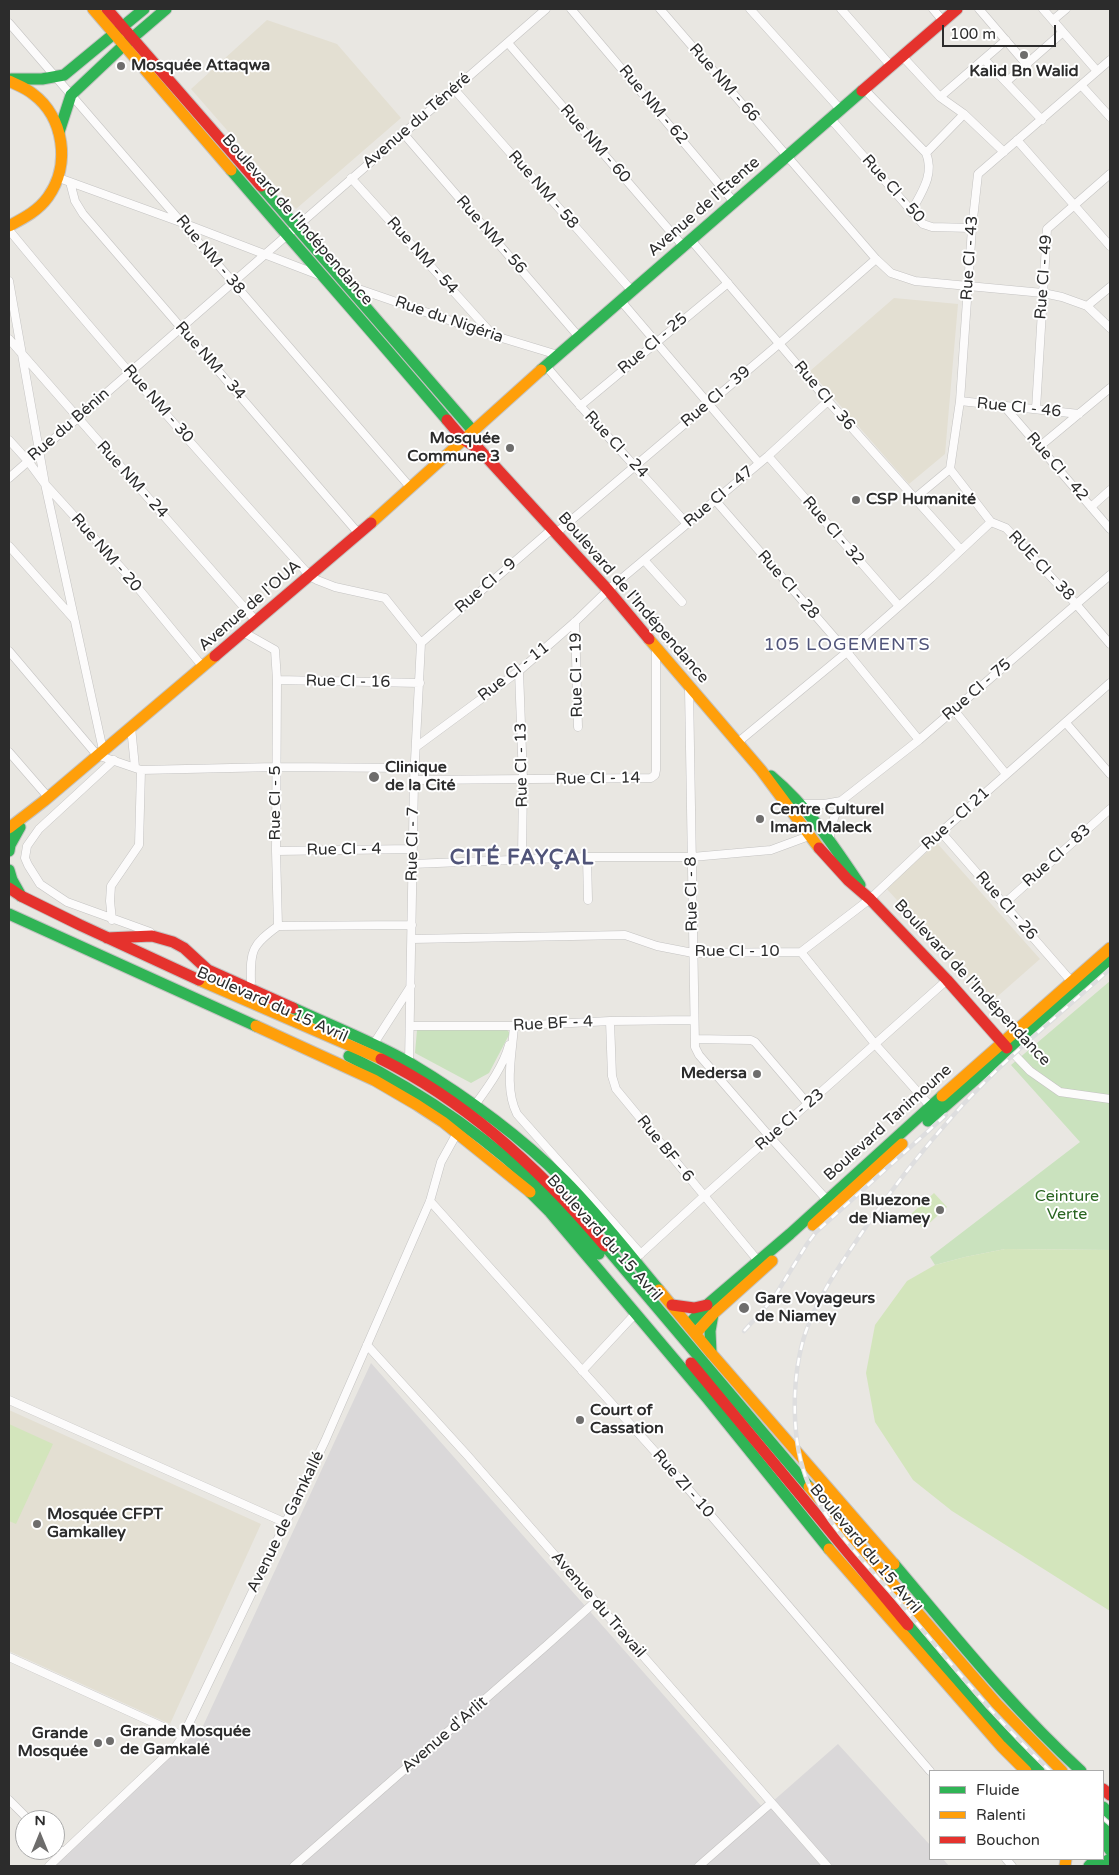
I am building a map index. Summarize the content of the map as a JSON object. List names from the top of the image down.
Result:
{
  "streets": {
    "main road": [
      "Avenue de l'Etente",
      "Boulevard de l'Indépendance",
      "Avenue de l'OUA",
      "Boulevard du 15 Avril",
      "Boulevard Tanimoune"
    ],
    "street": [
      "Rue NM - 66",
      "Rue NM - 62",
      "Avenue du Ténéré",
      "Rue NM - 60",
      "Rue CI - 50",
      "Rue NM - 58",
      "Rue NM - 56",
      "Rue NM - 38",
      "Rue NM - 54",
      "Rue CI - 43",
      "Rue CI - 49",
      "Rue du Nigéria",
      "Rue CI - 25",
      "Rue NM - 34",
      "Rue CI - 36",
      "Rue CI - 39",
      "Rue NM - 30",
      "Rue CI - 46",
      "Rue du Bénin",
      "Rue CI - 24",
      "Rue CI - 42",
      "Rue NM - 24",
      "Rue CI - 47",
      "Rue CI - 32",
      "Rue NM - 20",
      "RUE CI - 38",
      "Rue CI - 28",
      "Rue CI - 9",
      "Rue CI - 11",
      "Rue CI - 19",
      "Rue CI - 16",
      "Rue CI - 75",
      "Rue CI - 13",
      "Rue CI - 14",
      "Rue CI - 5",
      "Rue - CI 21",
      "Rue CI - 7",
      "Rue CI - 4",
      "Rue CI - 83",
      "Rue CI - 8",
      "Rue CI - 26",
      "Rue CI - 10",
      "Rue BF - 4",
      "Rue CI - 23",
      "Rue BF - 6",
      "Rue ZI - 10",
      "Avenue de Gamkallé",
      "Avenue du Travail",
      "Avenue d'Arlit"
    ]
  },
  "crossings": [
    ["Rue NM - 66", "Avenue de l'Etente"],
    ["Rue NM - 66", "Rue CI - 43"],
    ["Rue NM - 66", "Rue CI - 49"],
    ["Rue NM - 66", "Rue CI - 39"],
    ["Rue NM - 62", "Avenue de l'Etente"],
    ["Avenue du Ténéré", "Rue NM - 60"],
    ["Avenue du Ténéré", "Rue NM - 58"],
    ["Avenue du Ténéré", "Boulevard de l'Indépendance"],
    ["Avenue du Ténéré", "Rue NM - 56"],
    ["Avenue du Ténéré", "Rue NM - 54"],
    ["Avenue du Ténéré", "Rue du Bénin"],
    ["Rue NM - 60", "Avenue de l'Etente"],
    ["Rue NM - 60", "Rue CI - 36"],
    ["Rue CI - 50", "Avenue de l'Etente"],
    ["Rue CI - 50", "Rue CI - 43"],
    ["Rue NM - 58", "Avenue de l'Etente"],
    ["Avenue de l'Etente", "Boulevard de l'Indépendance"],
    ["Avenue de l'Etente", "Rue NM - 56"],
    ["Avenue de l'Etente", "Rue du Nigéria"],
    ["Avenue de l'Etente", "Rue CI - 36"],
    ["Avenue de l'Etente", "Rue CI - 24"],
    ["Avenue de l'Etente", "Avenue de l'OUA"],
    ["Boulevard de l'Indépendance", "Rue du Nigéria"],
    ["Boulevard de l'Indépendance", "Rue CI - 39"],
    ["Boulevard de l'Indépendance", "Rue du Bénin"],
    ["Boulevard de l'Indépendance", "Rue CI - 47"],
    ["Boulevard de l'Indépendance", "Rue CI - 9"],
    ["Boulevard de l'Indépendance", "Avenue de l'OUA"],
    ["Boulevard de l'Indépendance", "Rue CI - 11"],
    ["Boulevard de l'Indépendance", "Rue CI - 14"],
    ["Boulevard de l'Indépendance", "Rue - CI 21"],
    ["Boulevard de l'Indépendance", "Rue CI - 8"],
    ["Boulevard de l'Indépendance", "Rue CI - 23"],
    ["Boulevard de l'Indépendance", "Boulevard Tanimoune"],
    ["Rue NM - 38", "Rue du Nigéria"],
    ["Rue NM - 38", "Rue du Bénin"],
    ["Rue NM - 38", "Avenue de l'OUA"],
    ["Rue NM - 54", "Rue du Nigéria"],
    ["Rue CI - 43", "Rue CI - 46"],
    ["Rue CI - 43", "RUE CI - 38"],
    ["Rue CI - 49", "Rue CI - 46"],
    ["Rue du Nigéria", "Rue NM - 34"],
    ["Rue du Nigéria", "Rue du Bénin"],
    ["Rue CI - 25", "Rue CI - 36"],
    ["Rue CI - 25", "Rue CI - 24"],
    ["Rue NM - 34", "Rue du Bénin"],
    ["Rue NM - 34", "Avenue de l'OUA"],
    ["Rue CI - 36", "Rue CI - 39"],
    ["Rue CI - 36", "Rue CI - 47"],
    ["Rue CI - 39", "Rue CI - 24"],
    ["Rue CI - 39", "Rue CI - 9"],
    ["Rue NM - 30", "Rue du Bénin"],
    ["Rue NM - 30", "Avenue de l'OUA"],
    ["Rue CI - 46", "Rue CI - 42"],
    ["Rue du Bénin", "Rue NM - 24"],
    ["Rue du Bénin", "Rue NM - 20"],
    ["Rue CI - 24", "Rue CI - 47"],
    ["Rue NM - 24", "Avenue de l'OUA"],
    ["Rue CI - 47", "Rue CI - 32"],
    ["Rue CI - 47", "Rue CI - 28"],
    ["Rue CI - 47", "Rue CI - 11"],
    ["Rue NM - 20", "Avenue de l'OUA"],
    ["RUE CI - 38", "Rue CI - 75"],
    ["Rue CI - 28", "Rue CI - 75"],
    ["Rue CI - 9", "Rue CI - 7"],
    ["Avenue de l'OUA", "Rue CI - 5"],
    ["Rue CI - 11", "Rue CI - 19"],
    ["Rue CI - 11", "Rue CI - 13"],
    ["Rue CI - 11", "Rue CI - 7"],
    ["Rue CI - 16", "Rue CI - 5"],
    ["Rue CI - 16", "Rue CI - 7"],
    ["Rue CI - 13", "Rue CI - 14"],
    ["Rue CI - 14", "Rue CI - 7"],
    ["Rue CI - 5", "Rue CI - 4"],
    ["Rue - CI 21", "Rue CI - 26"],
    ["Rue - CI 21", "Rue CI - 10"],
    ["Rue CI - 7", "Rue CI - 4"],
    ["Rue CI - 7", "Rue CI - 10"],
    ["Rue CI - 7", "Boulevard du 15 Avril"],
    ["Rue CI - 7", "Rue BF - 4"],
    ["Rue CI - 83", "Rue CI - 26"],
    ["Rue CI - 8", "Rue CI - 10"],
    ["Rue CI - 8", "Rue BF - 4"],
    ["Rue CI - 8", "Rue CI - 23"],
    ["Rue CI - 8", "Boulevard Tanimoune"],
    ["Rue CI - 26", "Boulevard Tanimoune"],
    ["Rue CI - 10", "Rue CI - 23"],
    ["Rue CI - 10", "Boulevard Tanimoune"],
    ["Boulevard du 15 Avril", "Rue CI - 23"],
    ["Boulevard du 15 Avril", "Boulevard Tanimoune"],
    ["Boulevard du 15 Avril", "Avenue de Gamkallé"],
    ["Rue BF - 4", "Rue BF - 6"],
    ["Rue CI - 23", "Rue BF - 6"],
    ["Boulevard Tanimoune", "Rue BF - 6"],
    ["Rue ZI - 10", "Avenue de Gamkallé"],
    ["Avenue de Gamkallé", "Avenue du Travail"],
    ["Avenue du Travail", "Avenue d'Arlit"]
  ],
  "districts": ["105 LOGEMENTS", "CITÉ FAYÇAL"],
  "parks": ["Ceinture Verte"],
  "places": [
    "Kalid Bn Walid",
    "Mosquée Attaqwa",
    "Mosquée Commune 3",
    "CSP Humanité",
    "Clinique de la Cité",
    "Centre Culturel Imam Maleck",
    "Medersa",
    "Bluezone de Niamey",
    "Gare Voyageurs de Niamey",
    "Court of Cassation",
    "Mosquée CFPT Gamkalley",
    "Grande Mosquée de Gamkalé",
    "Grande Mosquée"
  ],
  "legend": ["Fluide", "Ralenti", "Bouchon"],
  "scale_bar": "100 m",
  "north": "top"
}
